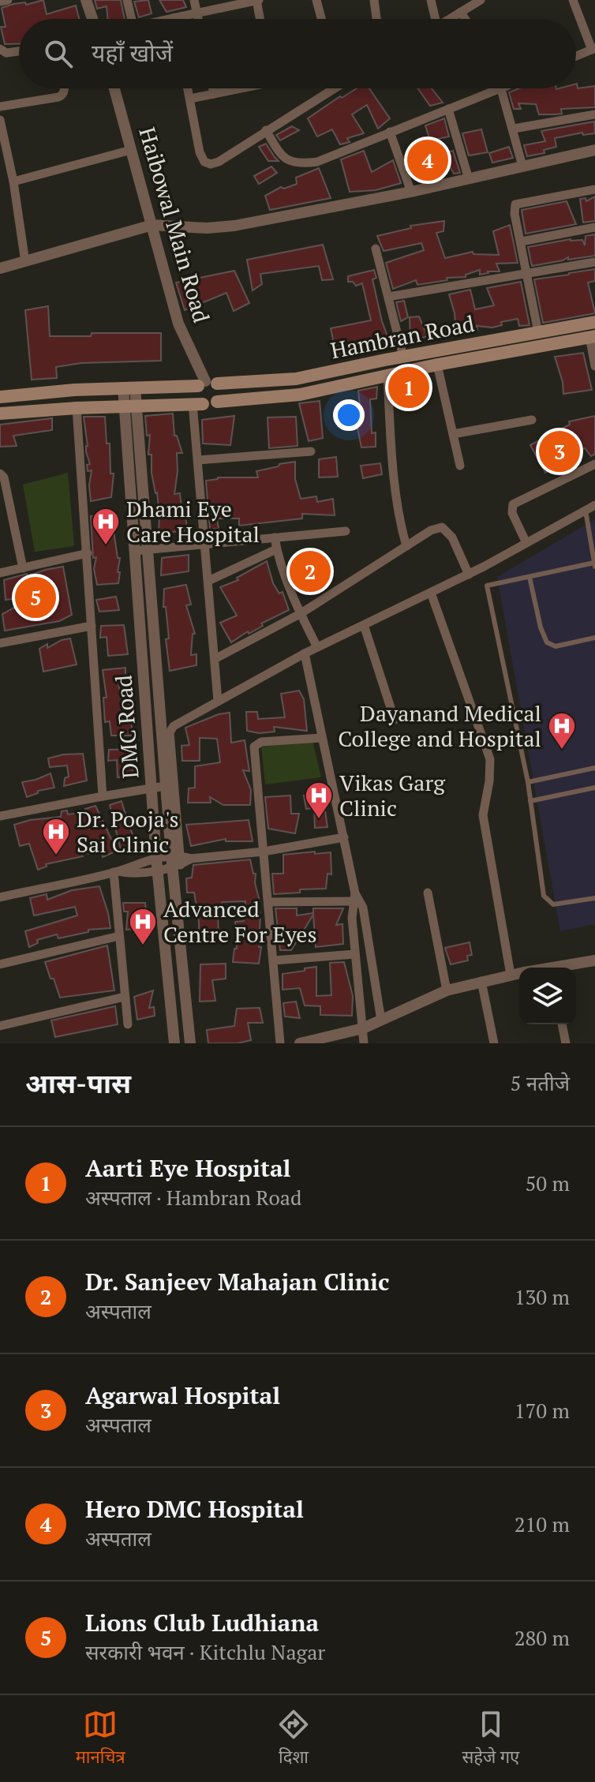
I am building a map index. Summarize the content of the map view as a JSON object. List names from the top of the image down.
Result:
{
  "streets": {
    "main road": ["Hambran Road"],
    "street": ["Haibowal Main Road", "DMC Road"]
  },
  "crossings": [
    ["Haibowal Main Road", "Hambran Road"]
  ],
  "places": {
    "hospital": [
      "Dhami Eye Care Hospital",
      "Dayanand Medical College and Hospital",
      "Vikas Garg Clinic",
      "Dr. Pooja's Sai Clinic",
      "Advanced Centre For Eyes"
    ]
  },
  "page": {
    "search": "यहाँ खोजें",
    "pins": [
      "4",
      "1",
      "3",
      "2",
      "5"
    ],
    "heading": ["आस-पास", "5 नतीजे"],
    "list": [
      {
        "mark": "1",
        "name": "Aarti Eye Hospital",
        "note": "अस्पताल · Hambran Road",
        "value": "50 m"
      },
      {
        "mark": "2",
        "name": "Dr. Sanjeev Mahajan Clinic",
        "note": "अस्पताल",
        "value": "130 m"
      },
      {
        "mark": "3",
        "name": "Agarwal Hospital",
        "note": "अस्पताल",
        "value": "170 m"
      },
      {
        "mark": "4",
        "name": "Hero DMC Hospital",
        "note": "अस्पताल",
        "value": "210 m"
      },
      {
        "mark": "5",
        "name": "Lions Club Ludhiana",
        "note": "सरकारी भवन · Kitchlu Nagar",
        "value": "280 m"
      }
    ],
    "nav": ["मानचित्र", "दिशा", "सहेजे गए"]
  }
}
